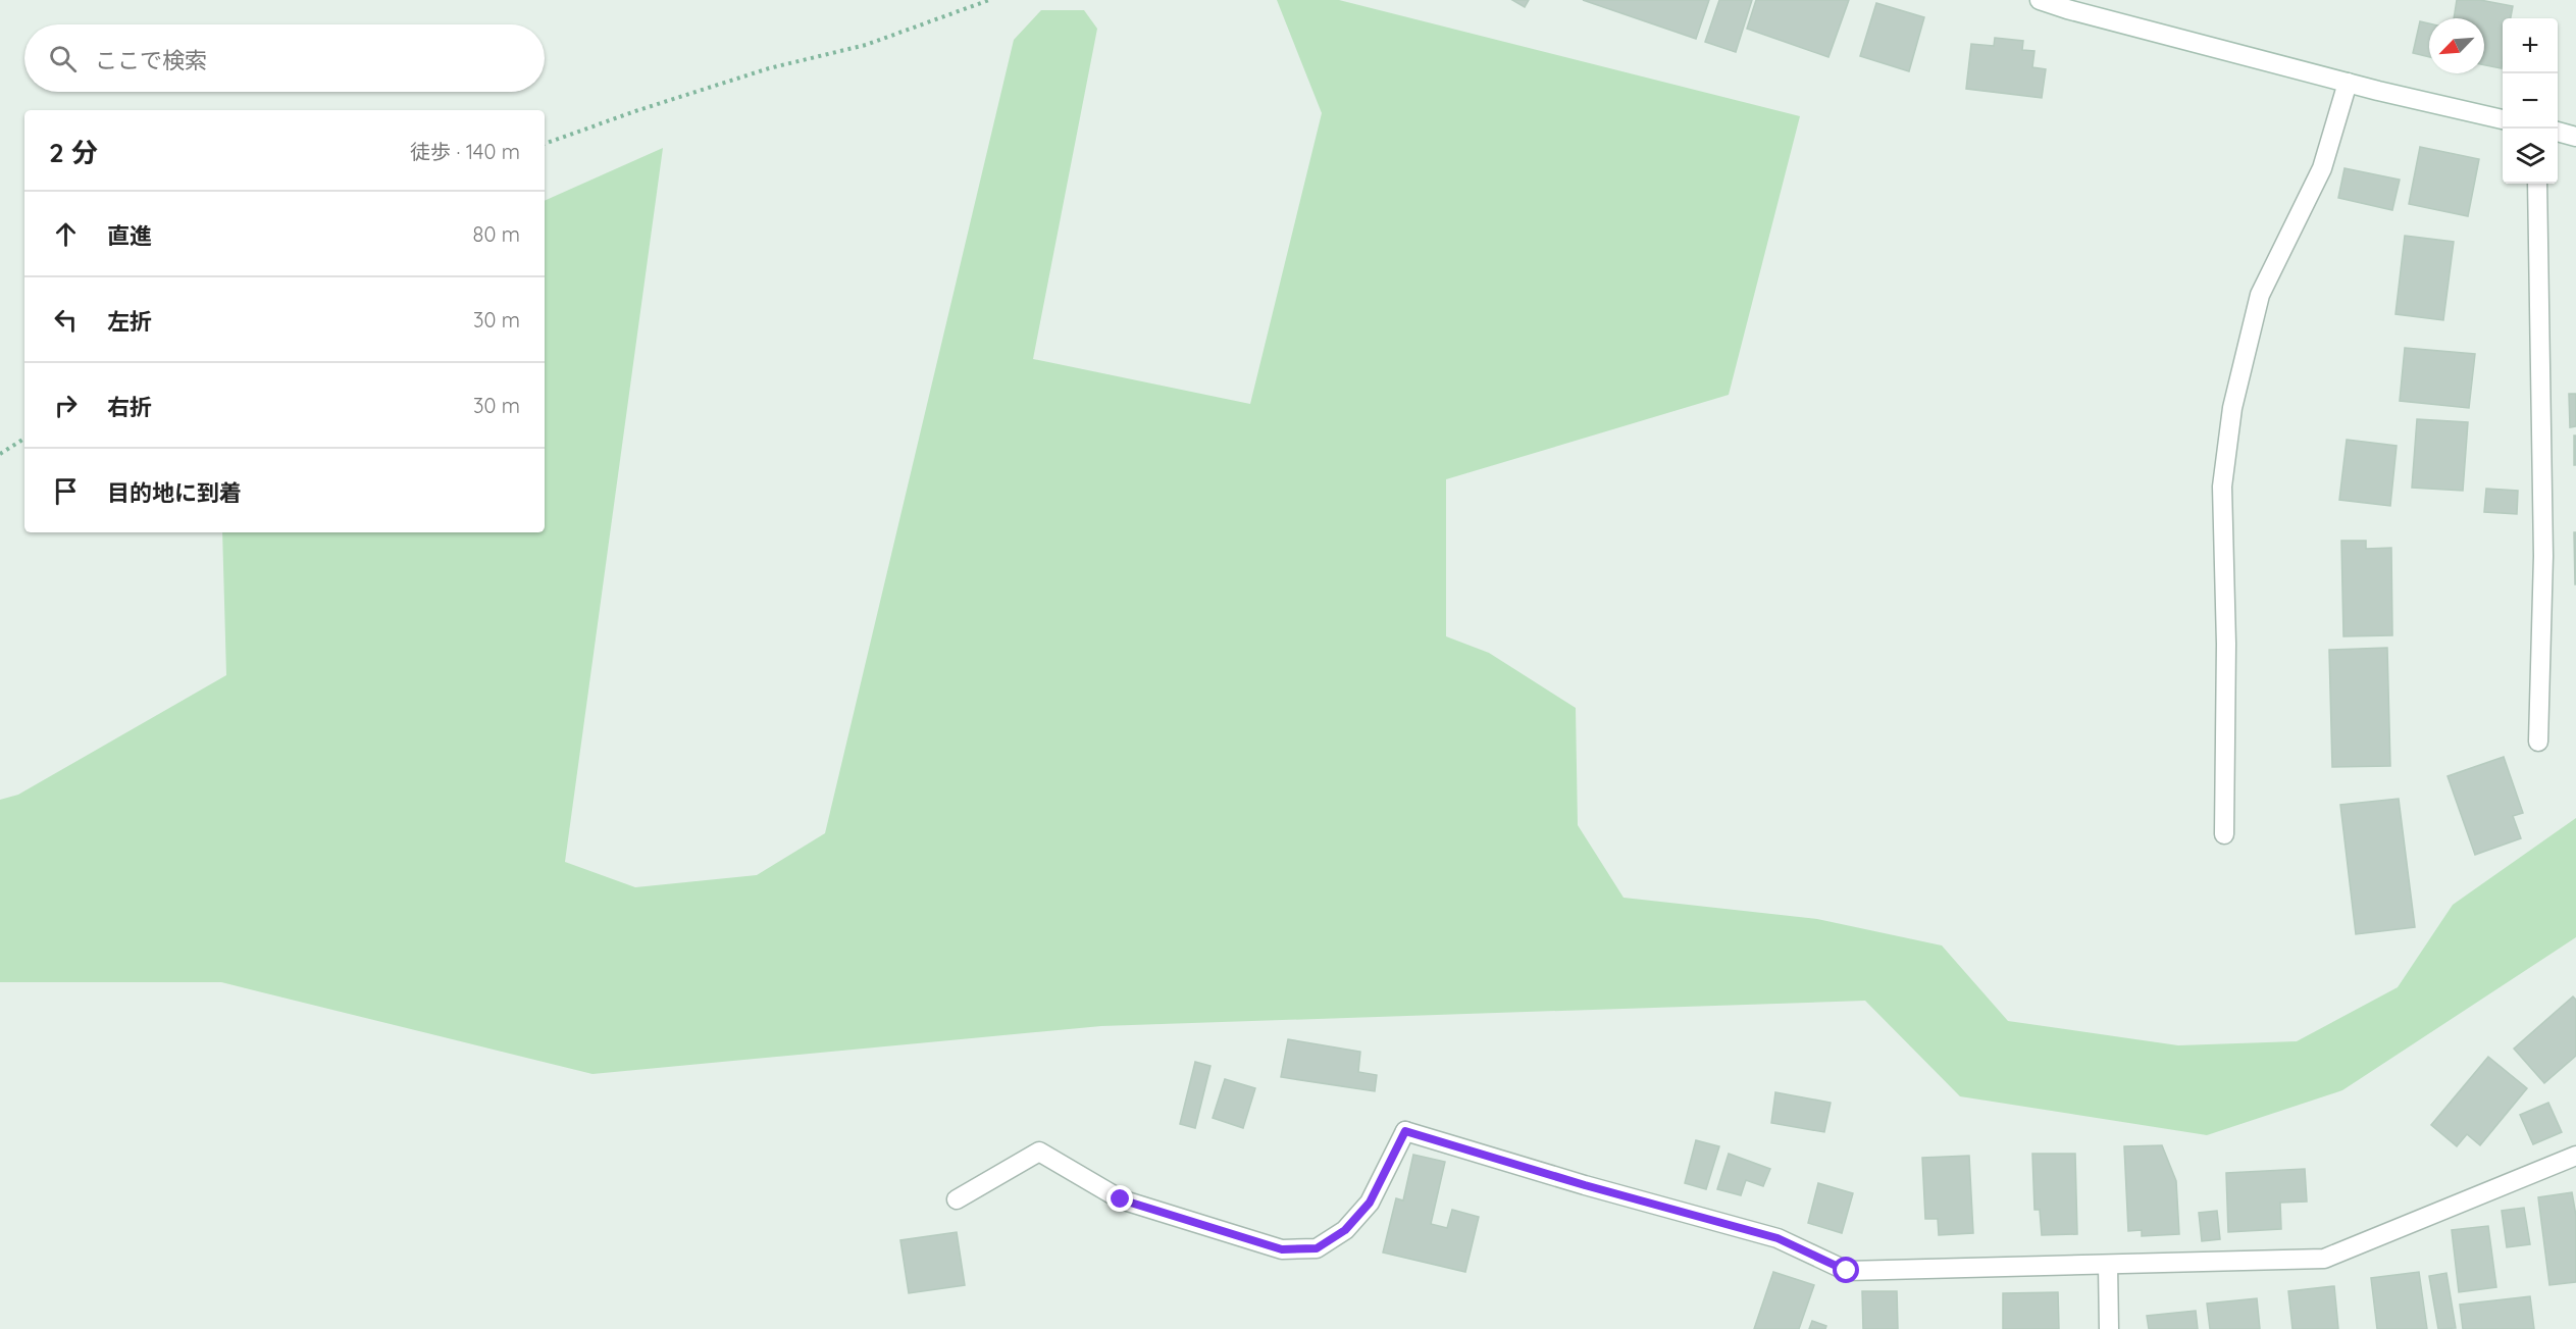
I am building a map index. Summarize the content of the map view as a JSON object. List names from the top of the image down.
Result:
{
  "north": "bottom left",
  "page": {
    "map_buttons": ["+", "−"],
    "search": "ここで検索",
    "heading": ["2 分", "徒歩 · 140 m"],
    "list": [
      ["直進", "80 m"],
      ["左折", "30 m"],
      ["右折", "30 m"],
      "目的地に到着"
    ]
  }
}
